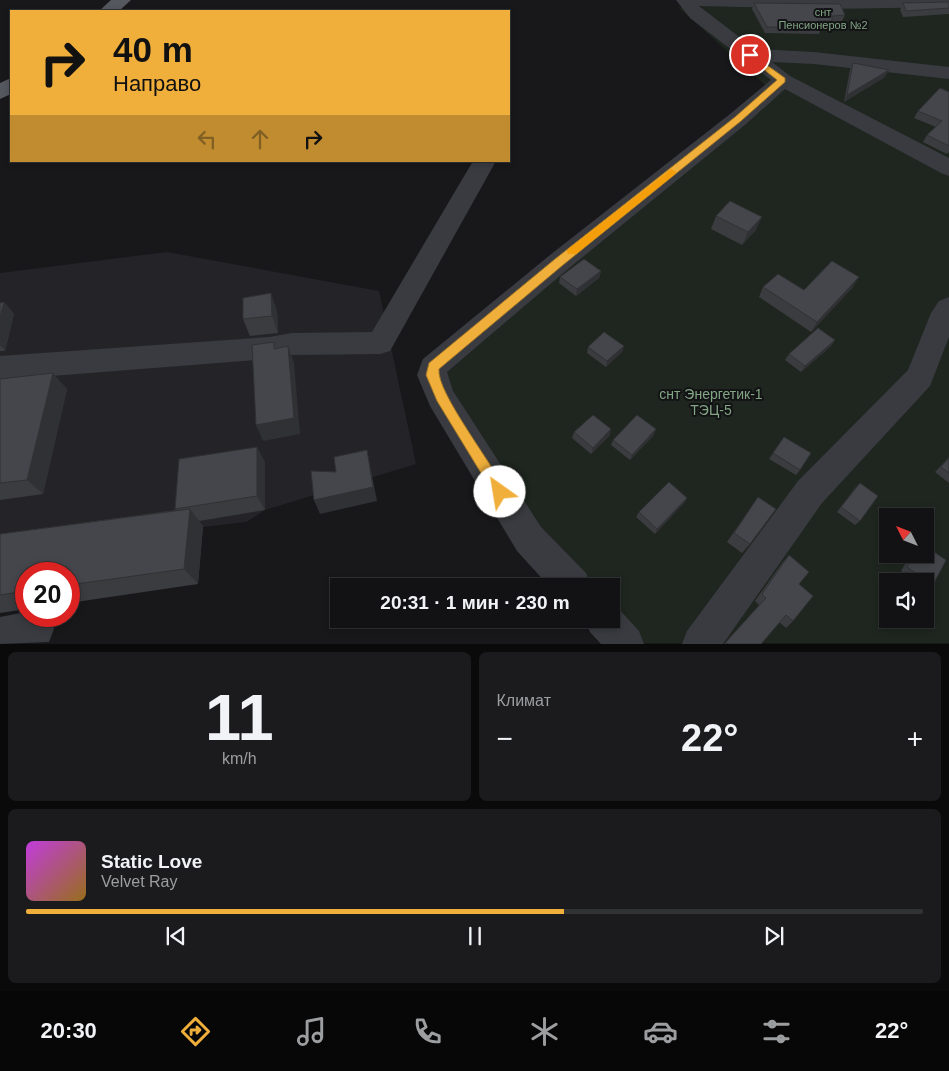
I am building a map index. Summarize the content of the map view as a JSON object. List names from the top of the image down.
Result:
{
  "parks": ["снт Пенсионеров №2", "снт Энергетик-1 ТЭЦ-5"],
  "north": "top left",
  "page": {
    "turn": ["40 m", "Направо"],
    "limit": "20",
    "trip": "20:31 · 1 мин · 230 m",
    "tile": [
      ["11", "km/h"],
      "Климат"
    ],
    "heat": ["−", "22°", "+"],
    "song": ["Static Love", "Velvet Ray"],
    "tabs": ["20:30", "22°"]
  }
}
